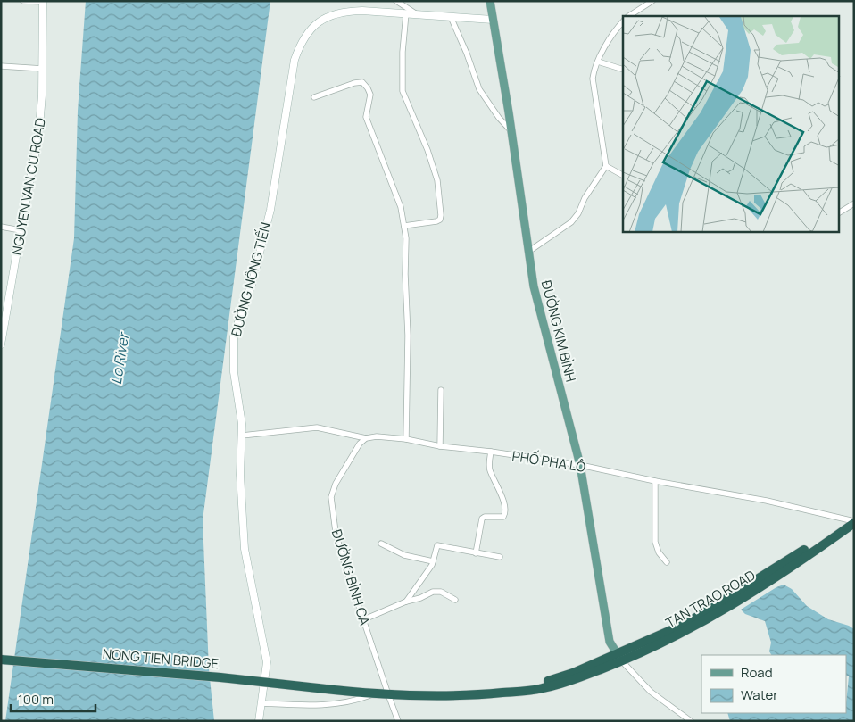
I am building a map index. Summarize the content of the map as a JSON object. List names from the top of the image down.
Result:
{
  "streets": {
    "highway": ["TAN TRAO ROAD", "NONG TIEN BRIDGE"],
    "main road": ["ĐƯỜNG KIM BÌNH"],
    "street": [
      "NGUYEN VAN CU ROAD",
      "ĐƯỜNG NÔNG TIẾN",
      "PHỐ PHA LÔ",
      "ĐƯỜNG BÌNH CA"
    ]
  },
  "crossings": [
    ["ĐƯỜNG NÔNG TIẾN", "ĐƯỜNG KIM BÌNH"],
    ["ĐƯỜNG NÔNG TIẾN", "PHỐ PHA LÔ"],
    ["ĐƯỜNG KIM BÌNH", "PHỐ PHA LÔ"],
    ["ĐƯỜNG KIM BÌNH", "TAN TRAO ROAD"],
    ["PHỐ PHA LÔ", "ĐƯỜNG BÌNH CA"],
    ["PHỐ PHA LÔ", "TAN TRAO ROAD"],
    ["ĐƯỜNG BÌNH CA", "TAN TRAO ROAD"],
    ["TAN TRAO ROAD", "NONG TIEN BRIDGE"]
  ],
  "water": ["Lo River"],
  "legend": ["Road", "Water"],
  "scale_bar": "100 m"
}
